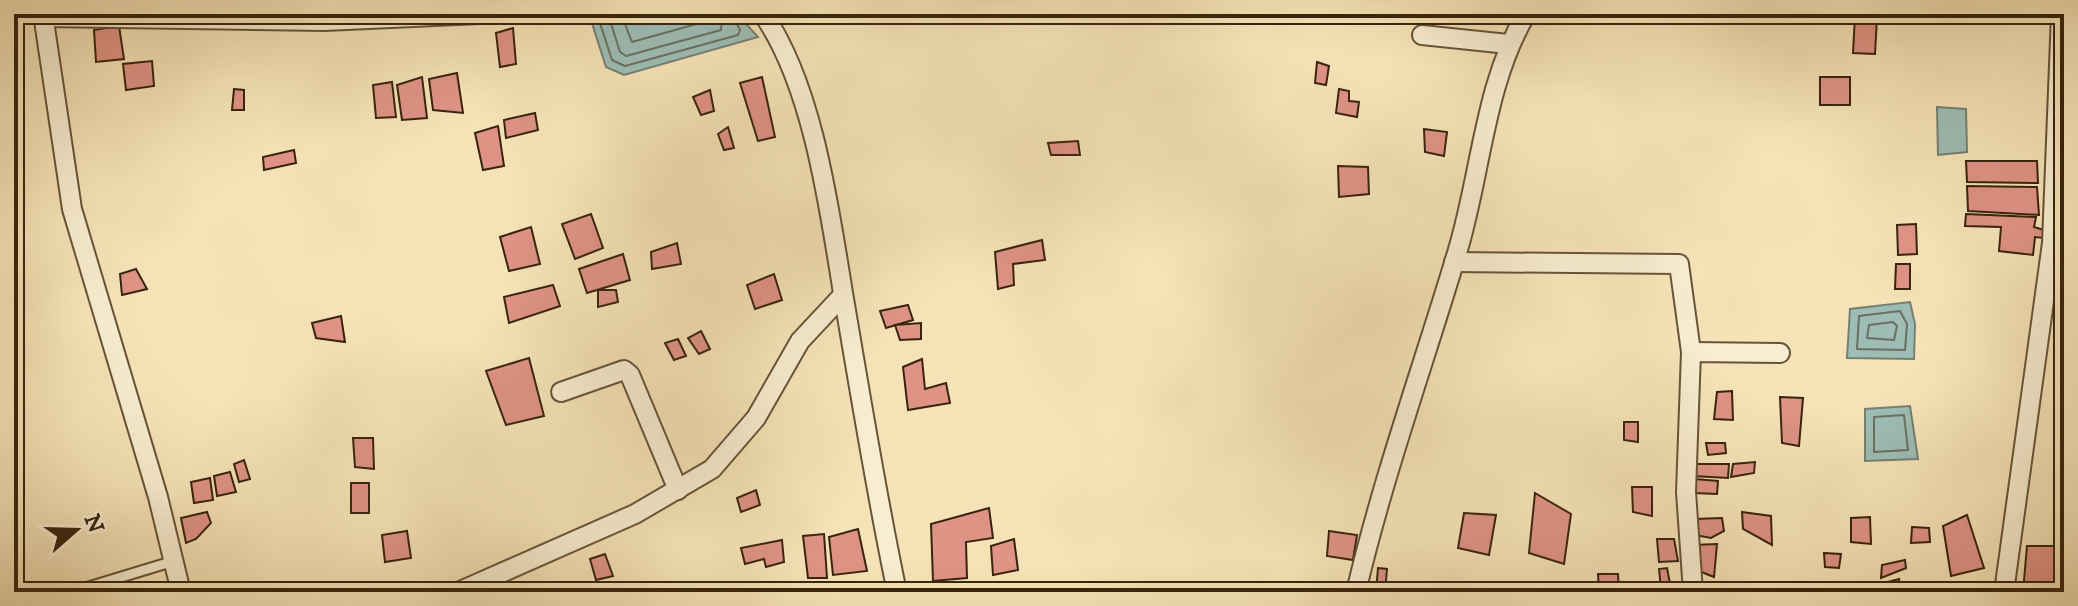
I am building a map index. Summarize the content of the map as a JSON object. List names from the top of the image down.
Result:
{
  "north": "right"
}
